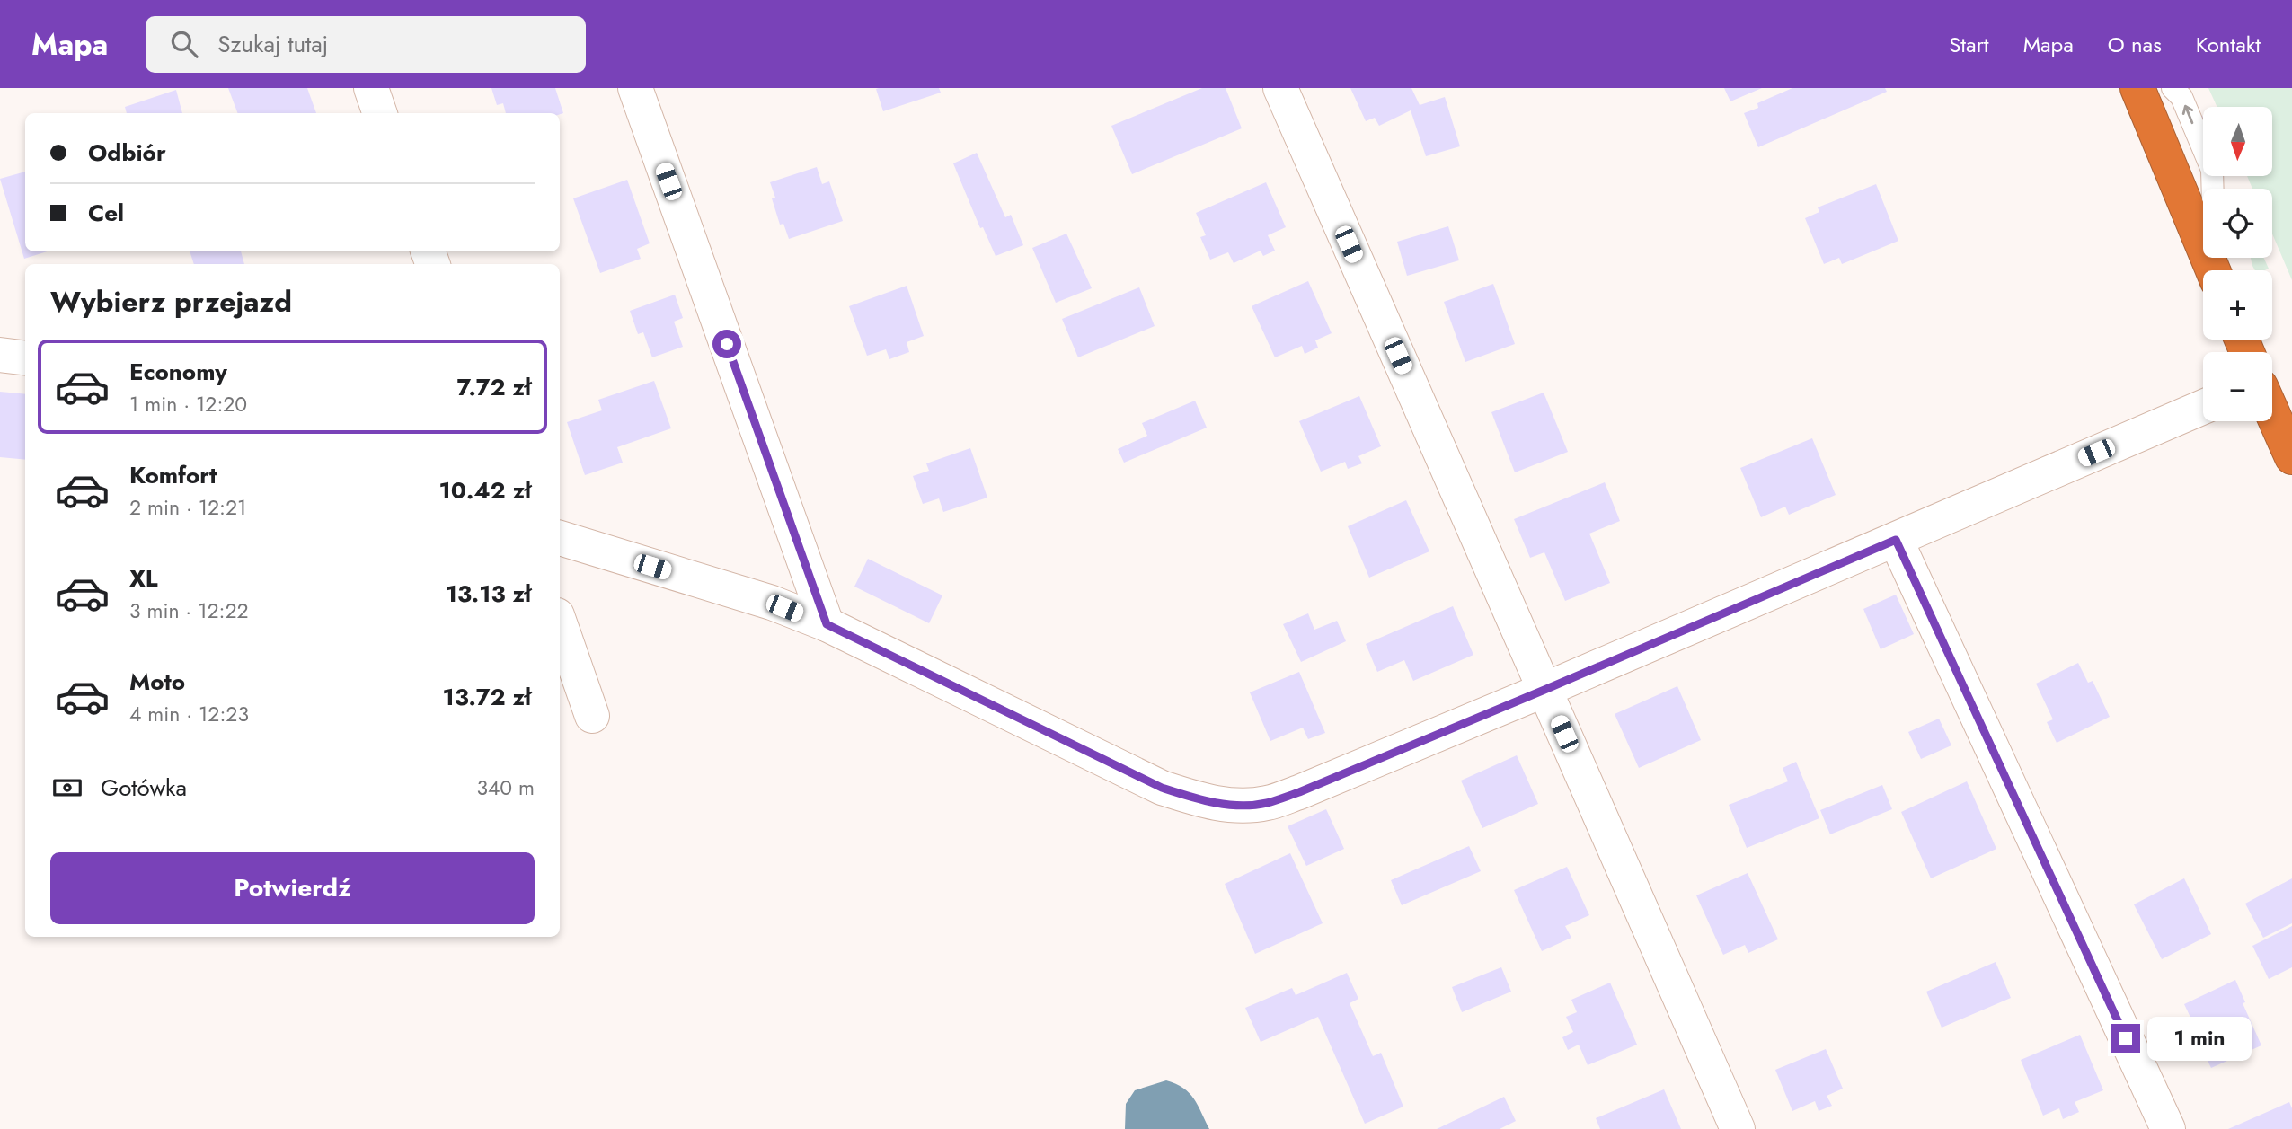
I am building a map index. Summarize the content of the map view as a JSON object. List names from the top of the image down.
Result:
{
  "north": "bottom",
  "page": {
    "header": "Mapa",
    "search": "Szukaj tutaj",
    "nav": [
      "Start",
      "Mapa",
      "O nas",
      "Kontakt"
    ],
    "map_buttons": ["+", "−"],
    "banner": ["Odbiór", "Cel"],
    "heading": "Wybierz przejazd",
    "list": [
      {
        "name": "Economy",
        "note": "1 min · 12:20",
        "value": "7.72 zł"
      },
      {
        "name": "Komfort",
        "note": "2 min · 12:21",
        "value": "10.42 zł"
      },
      {
        "name": "XL",
        "note": "3 min · 12:22",
        "value": "13.13 zł"
      },
      {
        "name": "Moto",
        "note": "4 min · 12:23",
        "value": "13.72 zł"
      }
    ],
    "pay": ["Gotówka", "340 m"],
    "buttons": "Potwierdź",
    "bubble": "1 min"
  }
}
